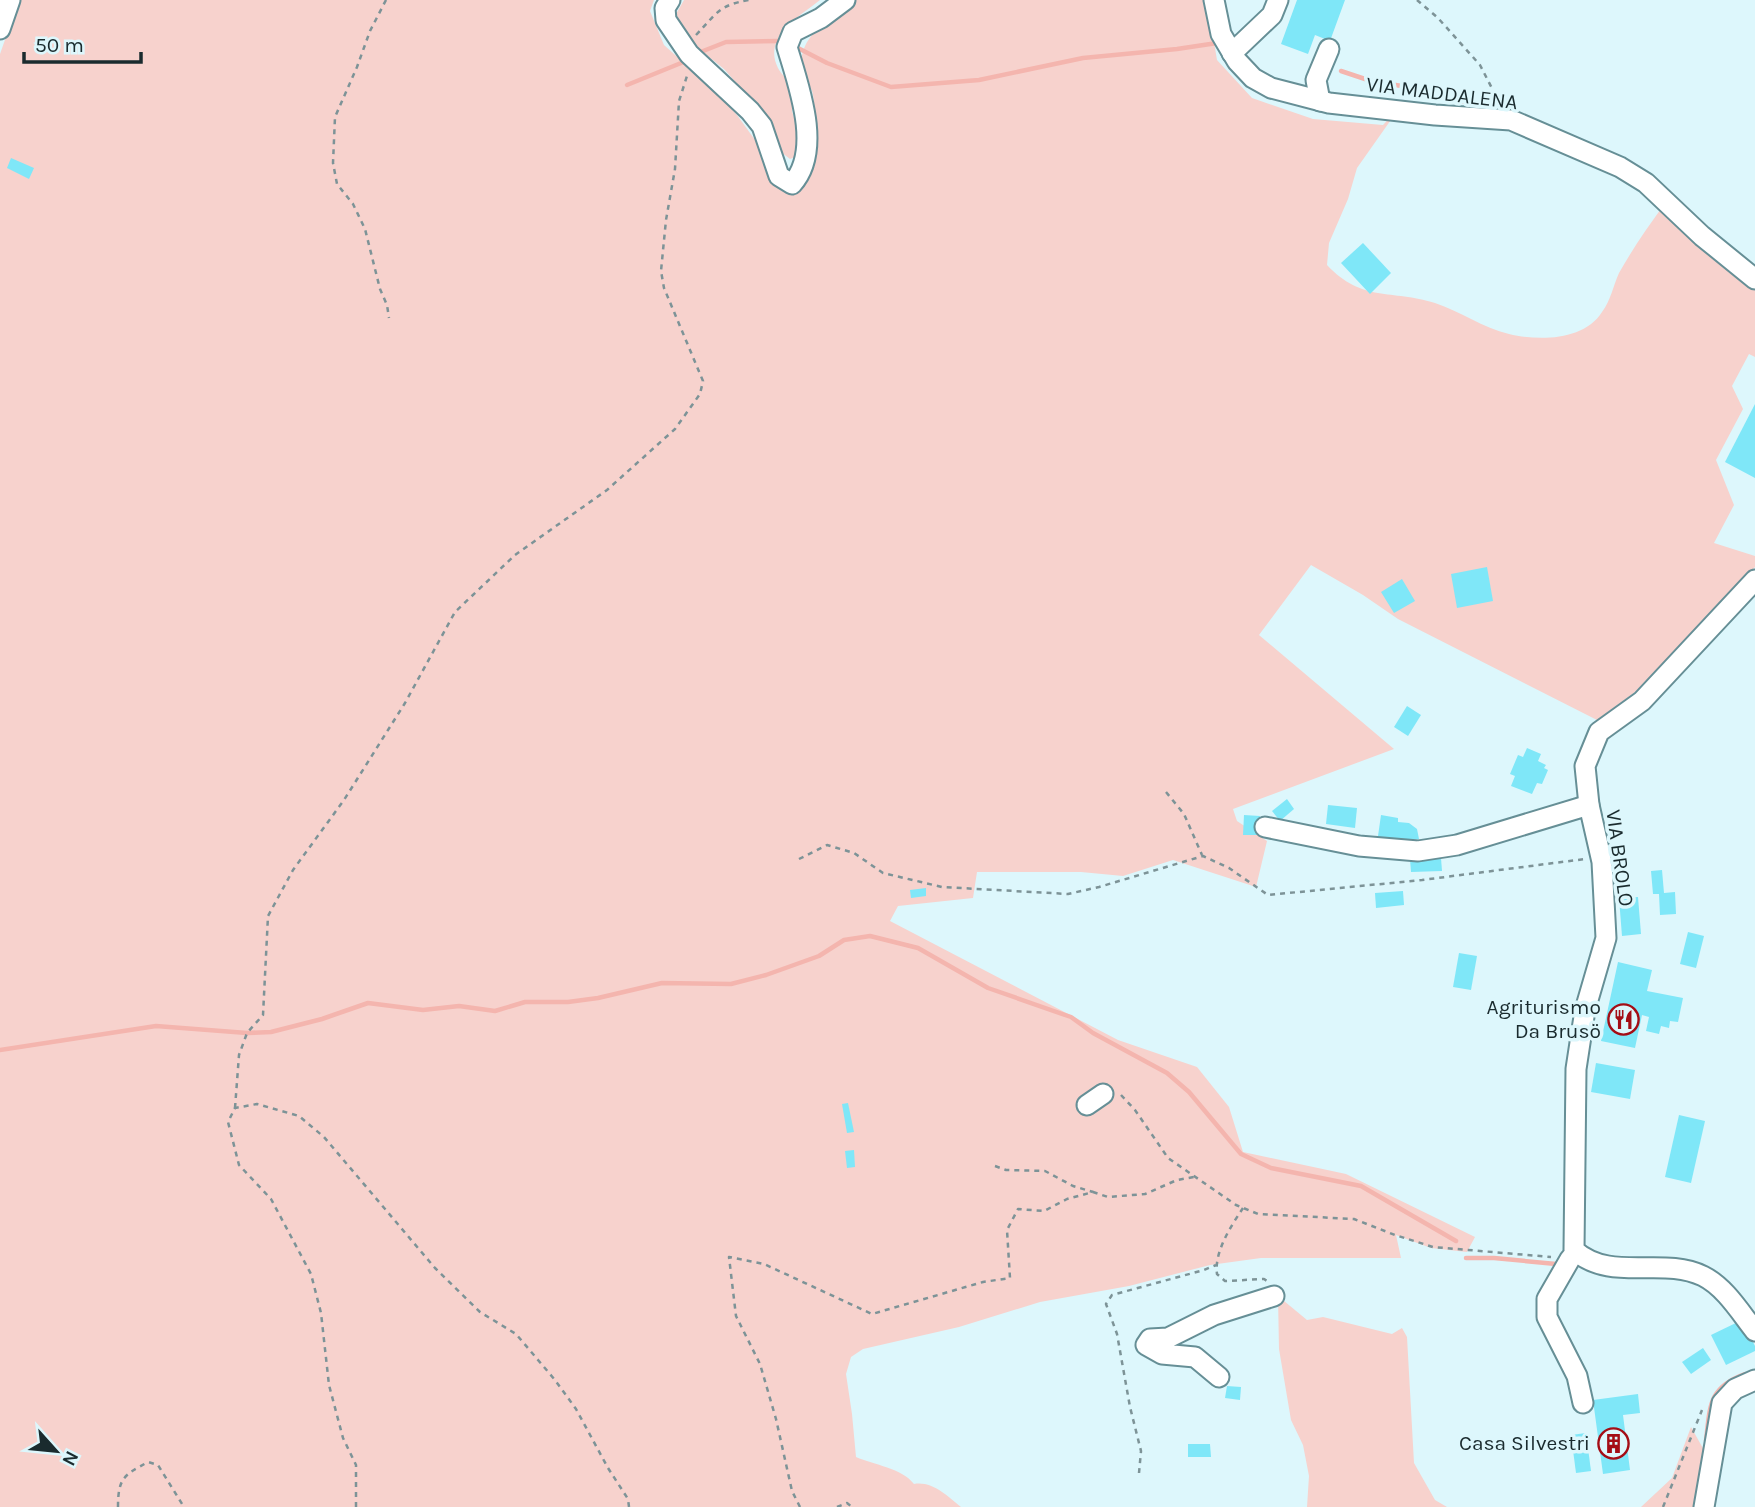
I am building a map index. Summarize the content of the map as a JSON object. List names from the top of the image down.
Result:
{
  "streets": {
    "street": ["VIA MADDALENA", "VIA BROLO"]
  },
  "places": {
    "restaurant": ["Agriturismo Da Brusö"],
    "building": ["Casa Silvestri"]
  },
  "scale_bar": "50 m",
  "north": "bottom right"
}
